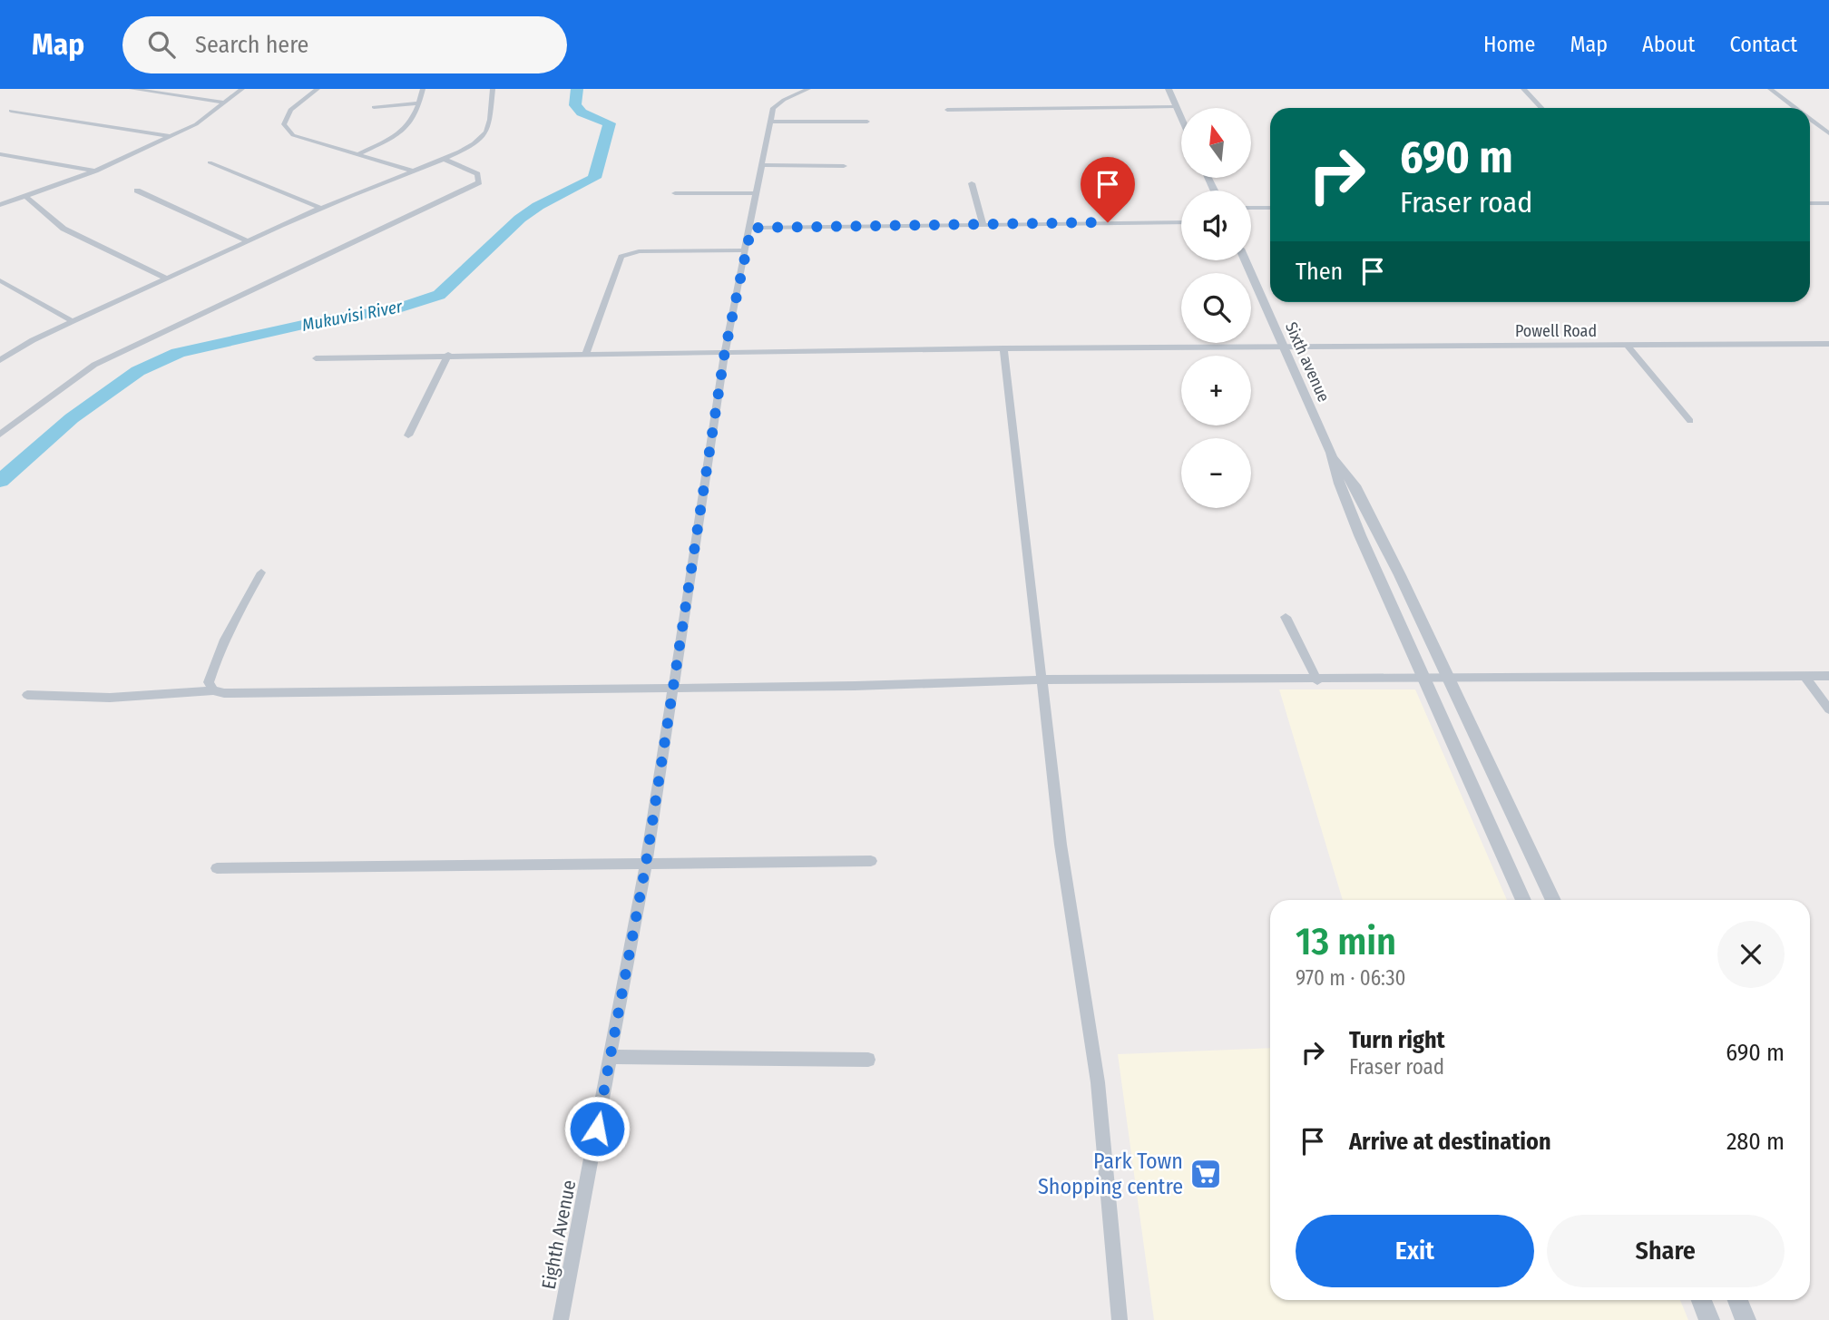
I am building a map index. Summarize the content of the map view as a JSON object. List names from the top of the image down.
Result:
{
  "streets": {
    "street": ["Powell Road", "Sixth avenue", "Eighth Avenue"]
  },
  "crossings": [
    ["Powell Road", "Sixth avenue"],
    ["Powell Road", "Eighth Avenue"]
  ],
  "water": ["Mukuvisi River"],
  "places": {
    "supermarket": ["Park Town Shopping centre"]
  },
  "north": "top",
  "page": {
    "header": "Map",
    "search": "Search here",
    "nav": [
      "Home",
      "Map",
      "About",
      "Contact"
    ],
    "map_buttons": ["+", "−"],
    "turn": ["690 m", "Fraser road"],
    "then": "Then",
    "heading": ["13 min", "970 m · 06:30"],
    "list": [
      {
        "name": "Turn right",
        "note": "Fraser road",
        "value": "690 m"
      },
      {
        "name": "Arrive at destination",
        "value": "280 m"
      }
    ],
    "buttons": ["Exit", "Share"]
  }
}
